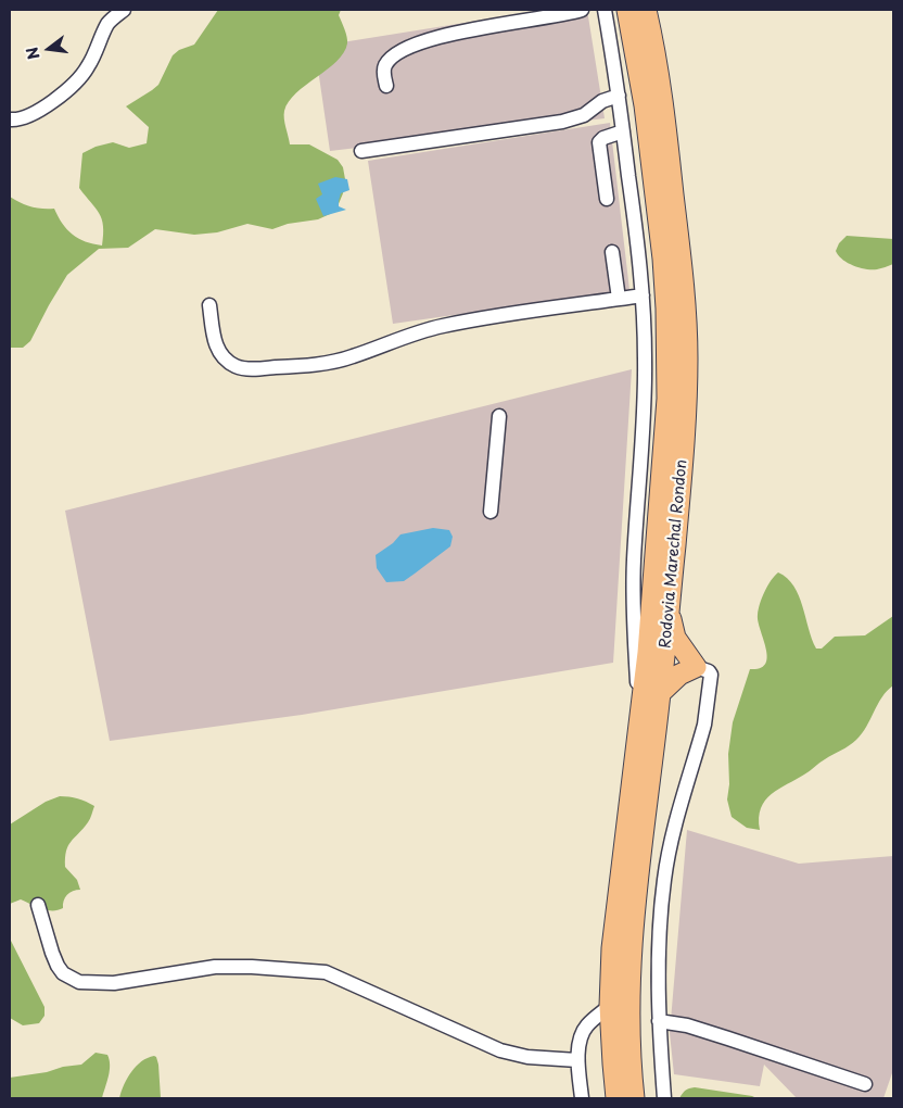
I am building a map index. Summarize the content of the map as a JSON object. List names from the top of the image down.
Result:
{
  "streets": {
    "highway": ["Rodovia Marechal Rondon"]
  },
  "north": "left"
}
